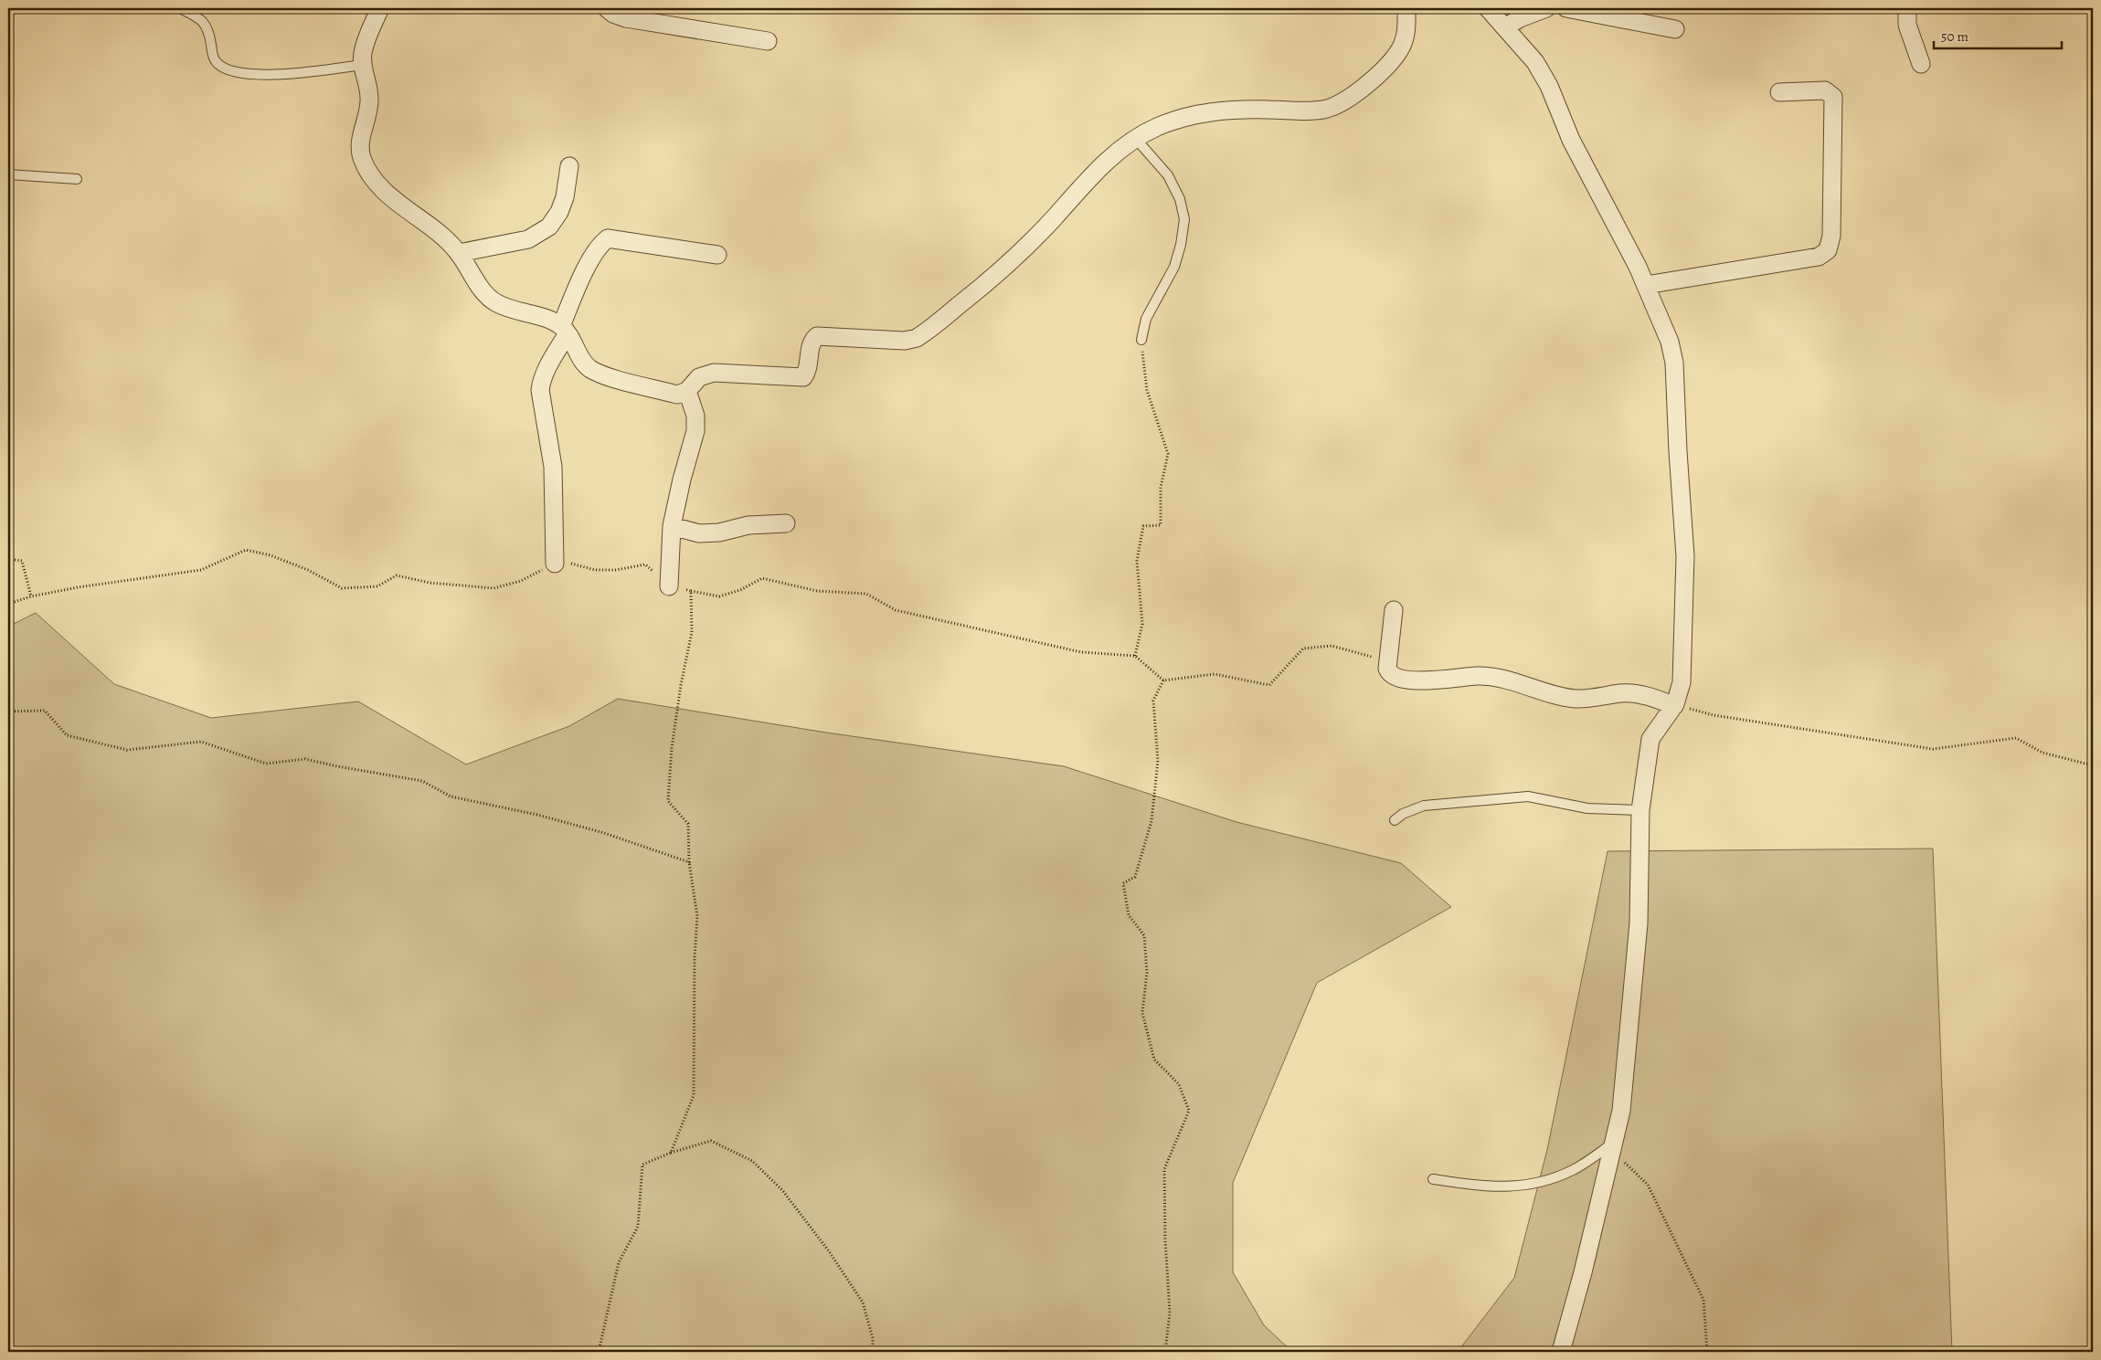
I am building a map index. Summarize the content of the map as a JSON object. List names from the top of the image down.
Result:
{
  "scale_bar": "50 m"
}
